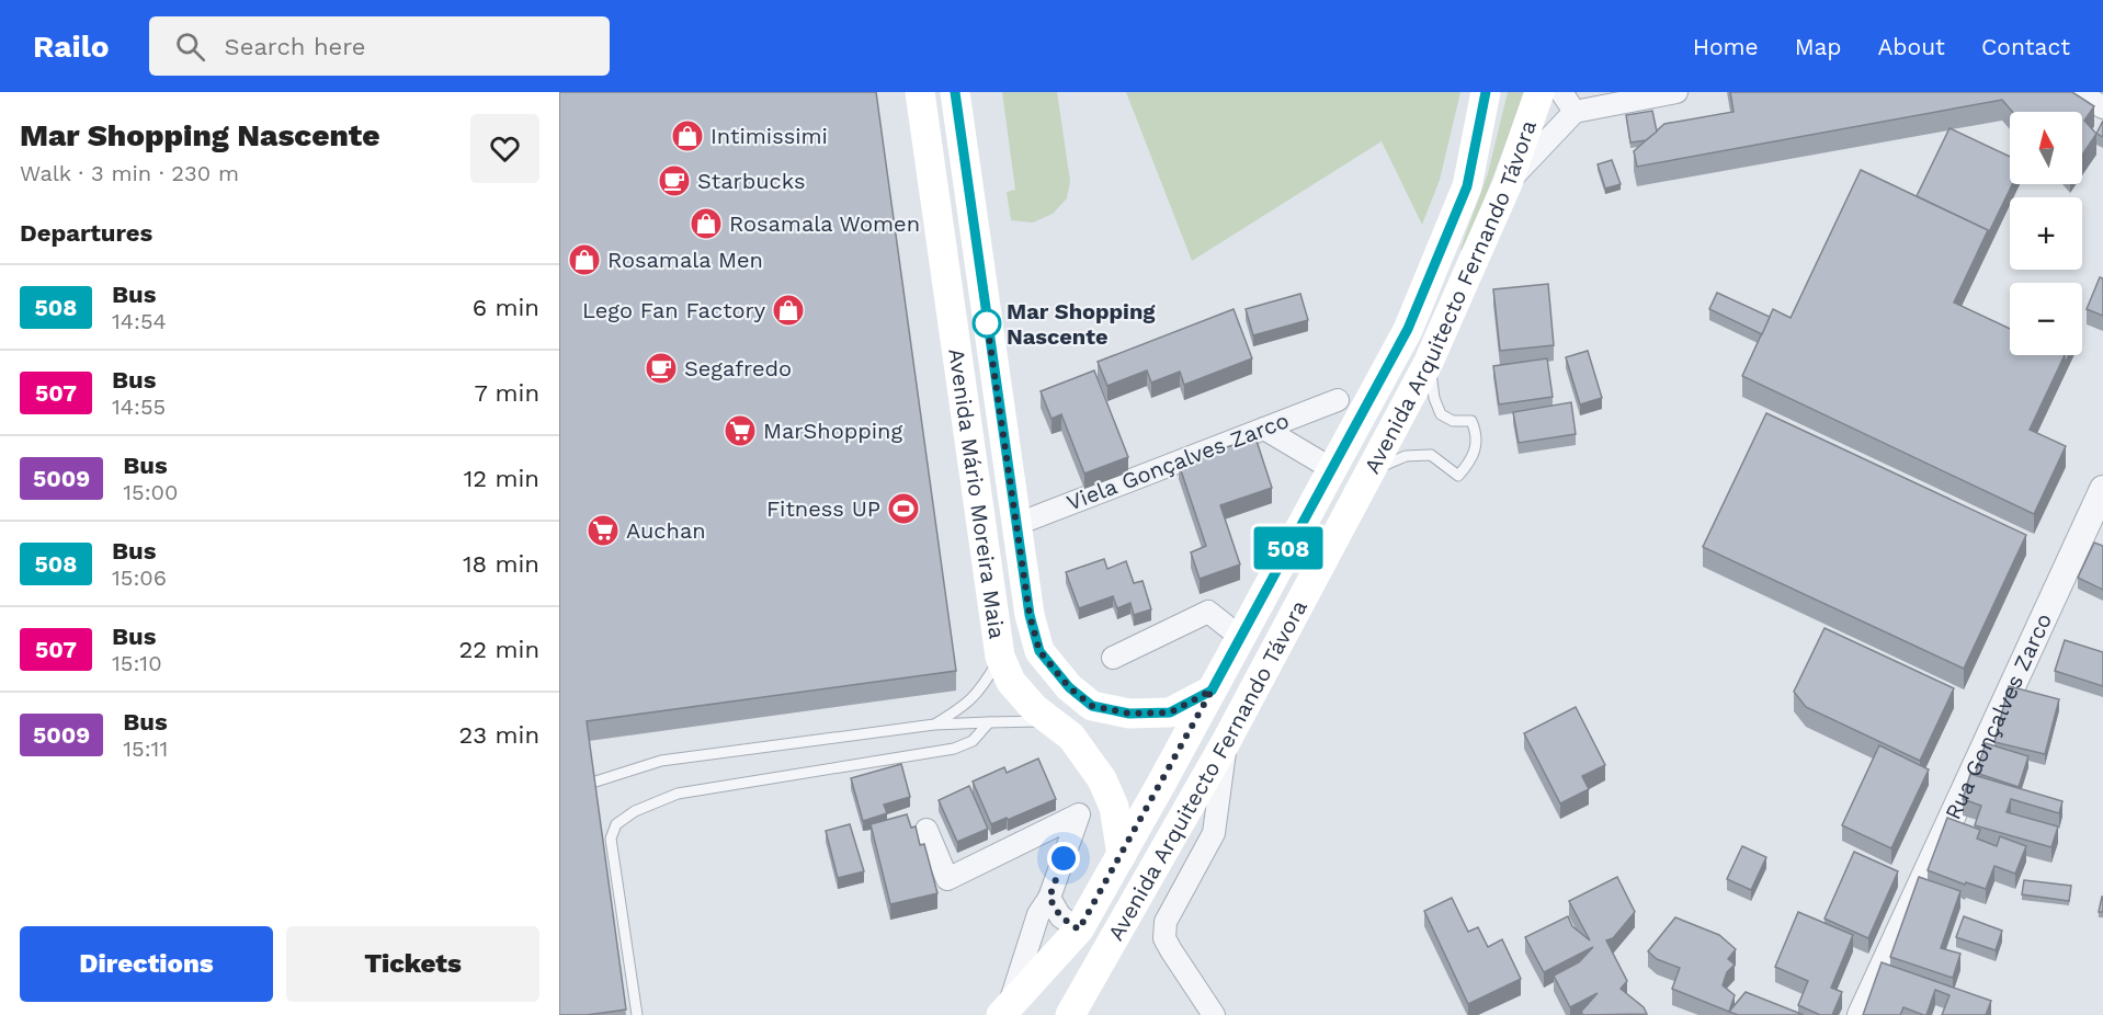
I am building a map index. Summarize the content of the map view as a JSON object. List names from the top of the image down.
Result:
{
  "streets": {
    "main road": ["Avenida Arquitecto Fernando Távora", "Avenida Mário Moreira Maia"],
    "street": ["Viela Gonçalves Zarco", "Rua Gonçalves Zarco"]
  },
  "crossings": [
    ["Avenida Arquitecto Fernando Távora", "Avenida Mário Moreira Maia"],
    ["Viela Gonçalves Zarco", "Avenida Mário Moreira Maia"]
  ],
  "places": {
    "shop": [
      "Intimissimi",
      "Rosamala Women",
      "Rosamala Men",
      "Lego Fan Factory"
    ],
    "cafe": ["Starbucks", "Segafredo"],
    "other": ["Mar Shopping Nascente"],
    "supermarket": ["MarShopping", "Auchan"],
    "sports": ["Fitness UP"]
  },
  "lines": ["bus line 508"],
  "north": "top",
  "page": {
    "header": "Railo",
    "search": "Search here",
    "nav": [
      "Home",
      "Map",
      "About",
      "Contact"
    ],
    "heading": [
      ["Mar Shopping Nascente", "Walk · 3 min · 230 m"],
      "Departures"
    ],
    "on_map": "508",
    "map_buttons": ["+", "−"],
    "list": [
      {
        "mark": "508",
        "name": "Bus",
        "note": "14:54",
        "value": "6 min"
      },
      {
        "mark": "507",
        "name": "Bus",
        "note": "14:55",
        "value": "7 min"
      },
      {
        "mark": "5009",
        "name": "Bus",
        "note": "15:00",
        "value": "12 min"
      },
      {
        "mark": "508",
        "name": "Bus",
        "note": "15:06",
        "value": "18 min"
      },
      {
        "mark": "507",
        "name": "Bus",
        "note": "15:10",
        "value": "22 min"
      },
      {
        "mark": "5009",
        "name": "Bus",
        "note": "15:11",
        "value": "23 min"
      }
    ],
    "buttons": ["Directions", "Tickets"]
  }
}
